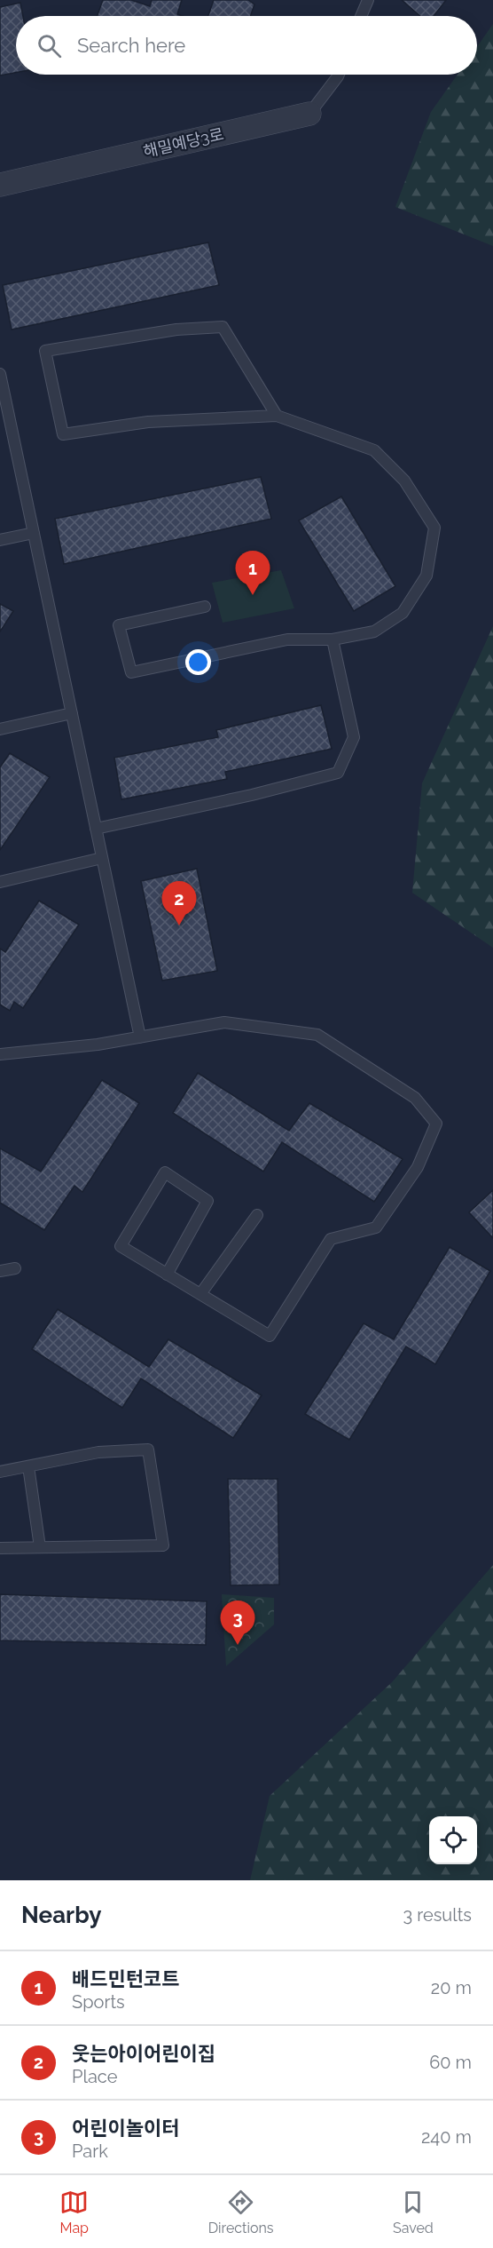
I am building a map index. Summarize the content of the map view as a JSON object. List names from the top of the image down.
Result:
{
  "streets": {
    "street": ["해밀예당3로"]
  },
  "page": {
    "search": "Search here",
    "pins": ["1", "2", "3"],
    "heading": ["Nearby", "3 results"],
    "list": [
      {
        "mark": "1",
        "name": "배드민턴코트",
        "note": "Sports",
        "value": "20 m"
      },
      {
        "mark": "2",
        "name": "웃는아이어린이집",
        "note": "Place",
        "value": "60 m"
      },
      {
        "mark": "3",
        "name": "어린이놀이터",
        "note": "Park",
        "value": "240 m"
      }
    ],
    "nav": ["Map", "Directions", "Saved"]
  }
}
